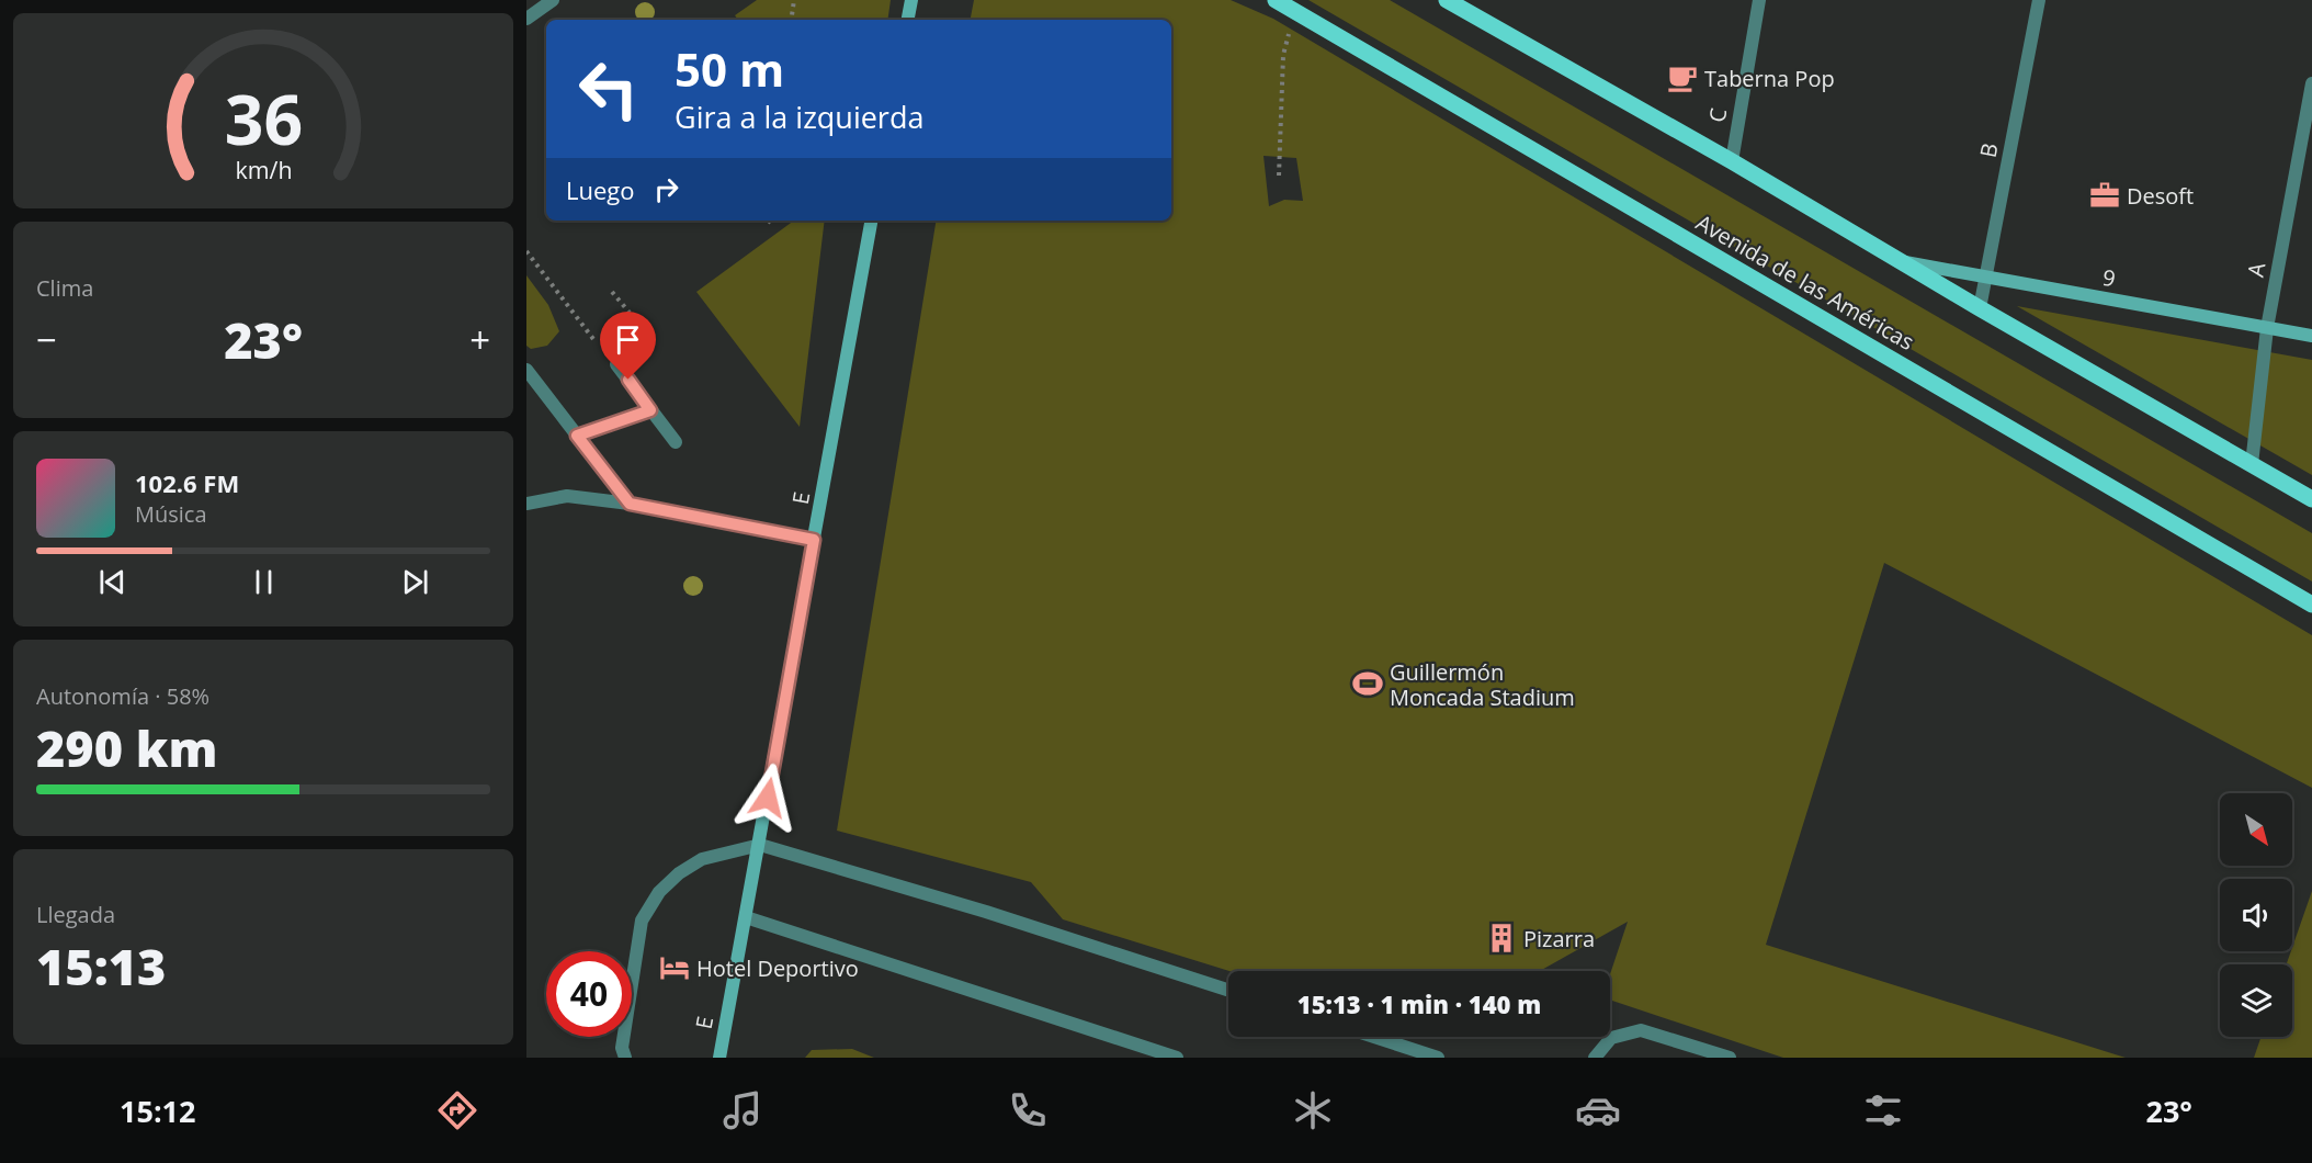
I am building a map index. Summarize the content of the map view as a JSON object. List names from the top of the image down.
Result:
{
  "streets": {
    "main road": ["Avenida de las Américas"],
    "street": [
      "C",
      "B",
      "A",
      "9",
      "E"
    ]
  },
  "crossings": [
    ["B", "9"],
    ["A", "9"]
  ],
  "places": {
    "cafe": ["Taberna Pop"],
    "office": ["Desoft"],
    "sports": ["Guillermón Moncada Stadium"],
    "building": ["Pizarra"],
    "hotel": ["Hotel Deportivo"]
  },
  "north": "bottom right",
  "page": {
    "turn": ["50 m", "Gira a la izquierda"],
    "then": "Luego",
    "tile": [
      "Clima",
      ["Autonomía · 58%", "290 km"],
      ["Llegada", "15:13"]
    ],
    "heat": ["−", "23°", "+"],
    "song": ["102.6 FM", "Música"],
    "limit": "40",
    "trip": "15:13 · 1 min · 140 m",
    "tabs": ["15:12", "23°"],
    "gauge": ["36", "km/h"]
  }
}
